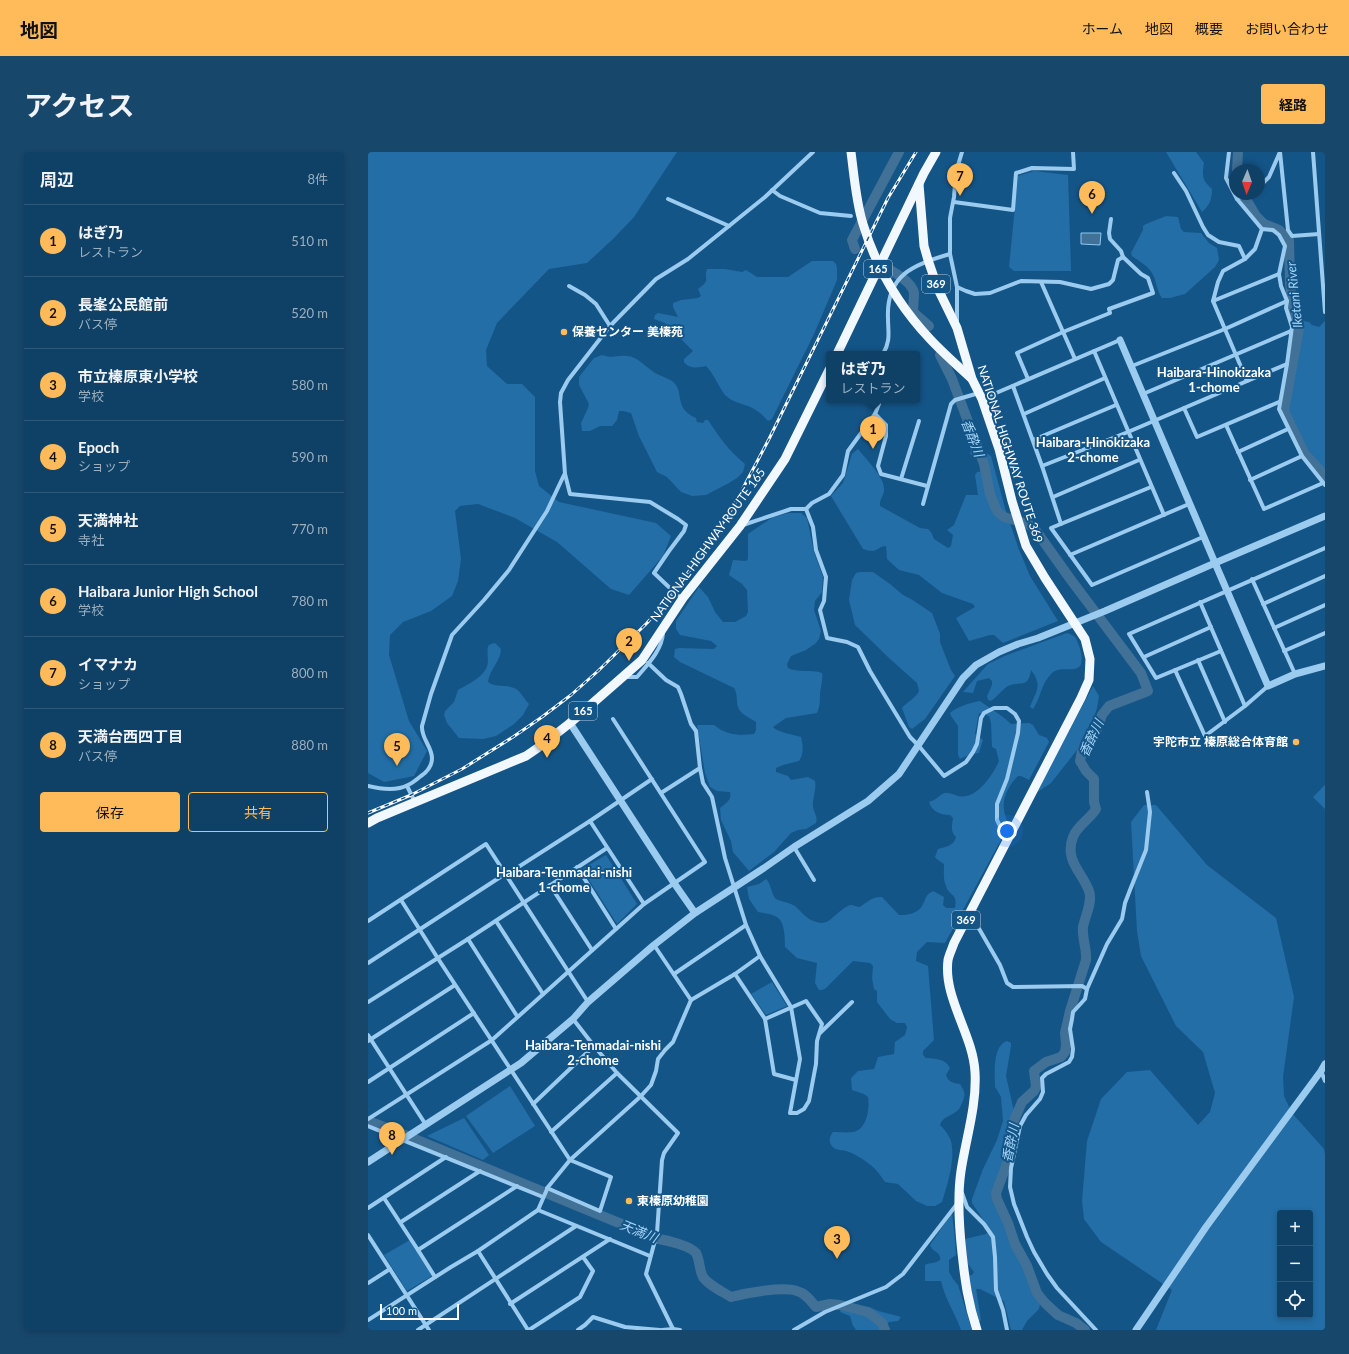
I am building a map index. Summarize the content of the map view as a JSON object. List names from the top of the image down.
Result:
{
  "streets": {
    "highway": [
      "165",
      "369",
      "NATIONAL HIGHWAY ROUTE 369",
      "NATIONAL HIGHWAY ROUTE 165"
    ]
  },
  "crossings": [
    ["165", "NATIONAL HIGHWAY ROUTE 369"],
    ["369", "NATIONAL HIGHWAY ROUTE 369"]
  ],
  "districts": [
    "Haibara-Hinokizaka 1-chome",
    "Haibara-Hinokizaka 2-chome",
    "Haibara-Tenmadai-nishi 1-chome",
    "Haibara-Tenmadai-nishi 2-chome"
  ],
  "water": ["Iketani River", "香酔川", "天満川"],
  "places": ["保養センター 美榛苑", "宇陀市立 榛原総合体育館", "東榛原幼稚園"],
  "scale_bar": "100 m",
  "north": "bottom",
  "page": {
    "header": "地図",
    "nav": [
      "ホーム",
      "地図",
      "概要",
      "お問い合わせ"
    ],
    "title": "アクセス",
    "buttons": [
      "経路",
      ["保存", "共有"]
    ],
    "heading": ["周辺", "8件"],
    "pins": [
      "7",
      "6",
      "1",
      "2",
      "4",
      "5",
      "8",
      "3"
    ],
    "list": [
      {
        "mark": "1",
        "name": "はぎ乃",
        "note": "レストラン",
        "value": "510 m"
      },
      {
        "mark": "2",
        "name": "長峯公民館前",
        "note": "バス停",
        "value": "520 m"
      },
      {
        "mark": "3",
        "name": "市立榛原東小学校",
        "note": "学校",
        "value": "580 m"
      },
      {
        "mark": "4",
        "name": "Epoch",
        "note": "ショップ",
        "value": "590 m"
      },
      {
        "mark": "5",
        "name": "天満神社",
        "note": "寺社",
        "value": "770 m"
      },
      {
        "mark": "6",
        "name": "Haibara Junior High School",
        "note": "学校",
        "value": "780 m"
      },
      {
        "mark": "7",
        "name": "イマナカ",
        "note": "ショップ",
        "value": "800 m"
      },
      {
        "mark": "8",
        "name": "天満台西四丁目",
        "note": "バス停",
        "value": "880 m"
      }
    ],
    "popup": ["はぎ乃", "レストラン"],
    "map_buttons": ["+", "−"],
    "scale": "100 m"
  }
}
